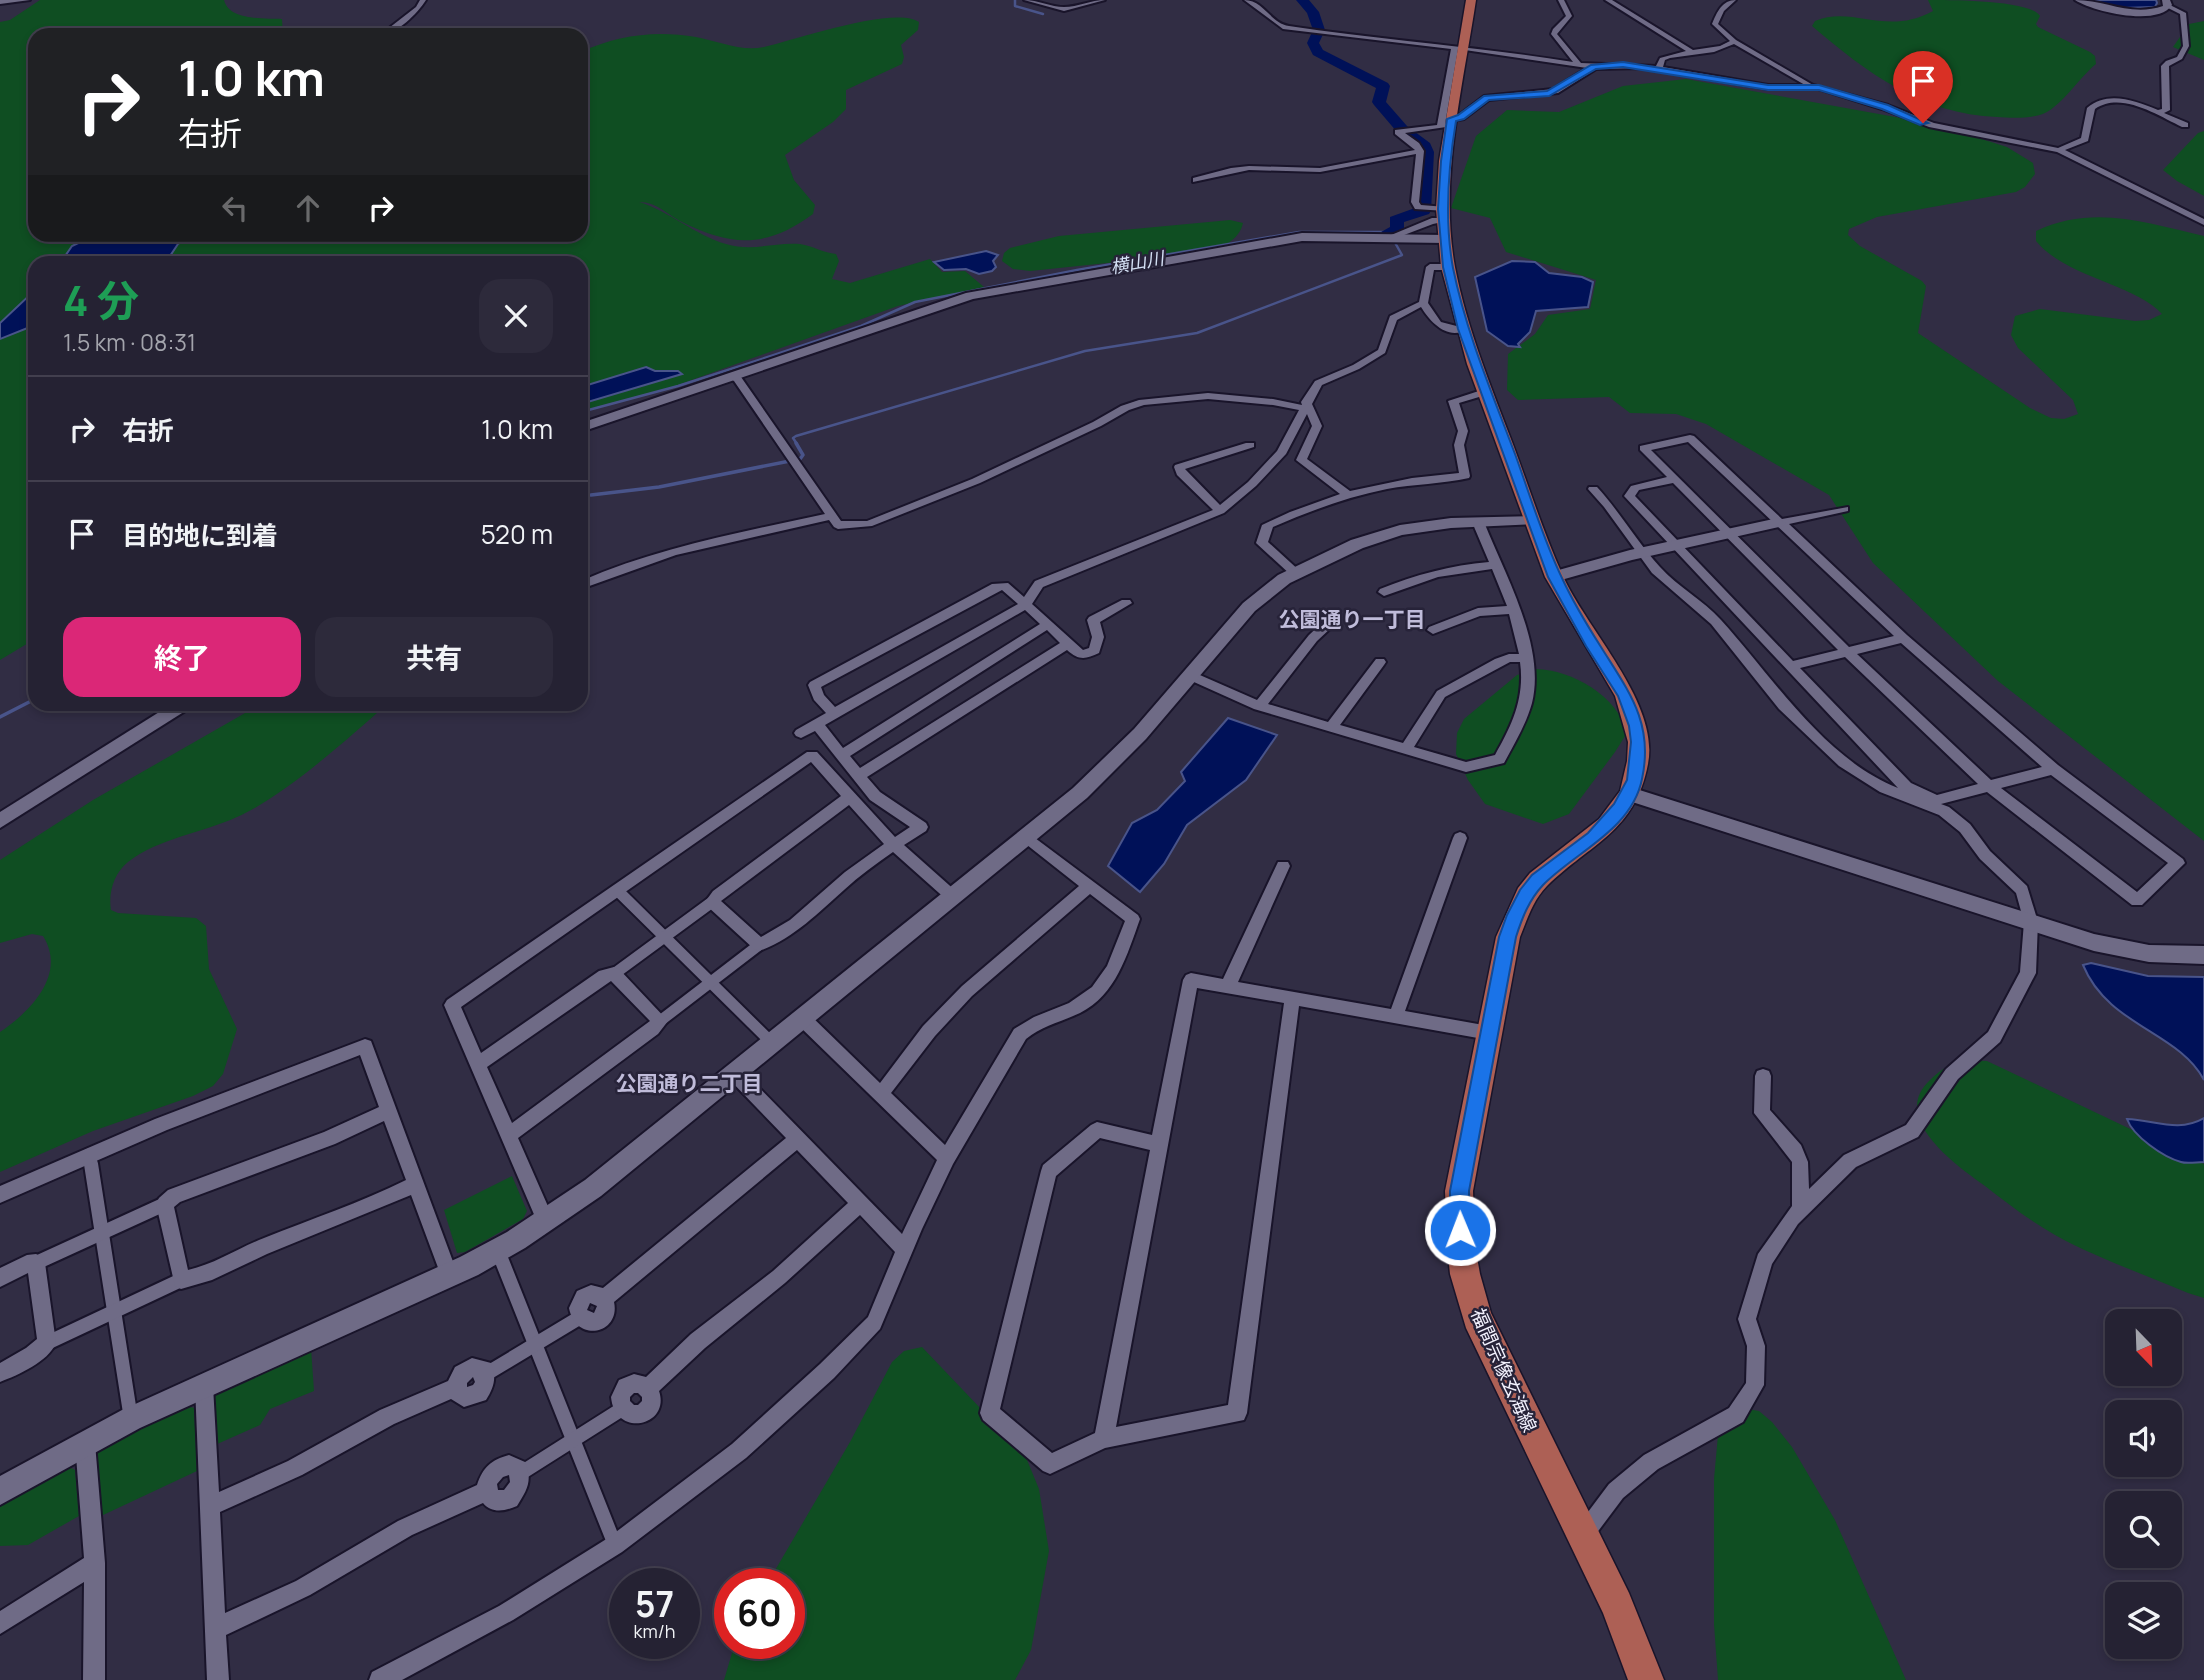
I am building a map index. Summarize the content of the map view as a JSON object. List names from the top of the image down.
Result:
{
  "streets": {
    "main road": ["福間宗像玄海線"]
  },
  "districts": ["公園通り一丁目", "公園通り二丁目"],
  "water": ["横山川"],
  "north": "bottom right",
  "page": {
    "turn": ["1.0 km", "右折"],
    "heading": ["4 分", "1.5 km · 08:31"],
    "list": [
      {
        "name": "右折",
        "value": "1.0 km"
      },
      {
        "name": "目的地に到着",
        "value": "520 m"
      }
    ],
    "buttons": ["終了", "共有"],
    "speed": "57 km/h",
    "limit": "60"
  }
}
